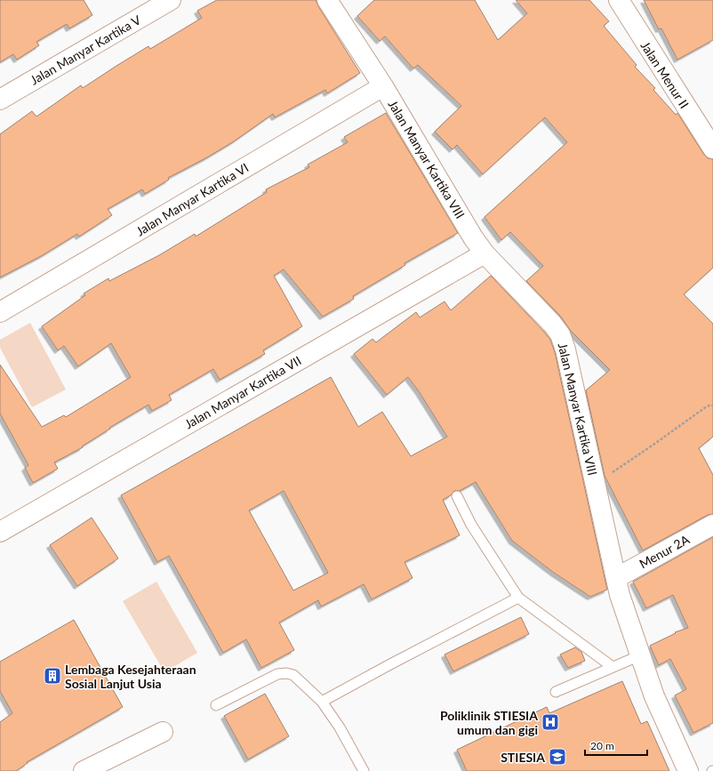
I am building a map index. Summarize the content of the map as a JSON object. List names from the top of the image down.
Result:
{
  "streets": {
    "street": [
      "Jalan Manyar Kartika V",
      "Jalan Menur II",
      "Jalan Manyar Kartika VIII",
      "Jalan Manyar Kartika VI",
      "Jalan Manyar Kartika VII",
      "Menur 2A"
    ]
  },
  "crossings": [
    ["Jalan Manyar Kartika VIII", "Jalan Manyar Kartika VI"],
    ["Jalan Manyar Kartika VIII", "Jalan Manyar Kartika VII"],
    ["Jalan Manyar Kartika VIII", "Menur 2A"]
  ],
  "places": {
    "building": ["Lembaga Kesejahteraan Sosial Lanjut Usia"],
    "hospital": ["Poliklinik STIESIA umum dan gigi"],
    "school or university": ["STIESIA"]
  },
  "scale_bar": "20 m"
}
